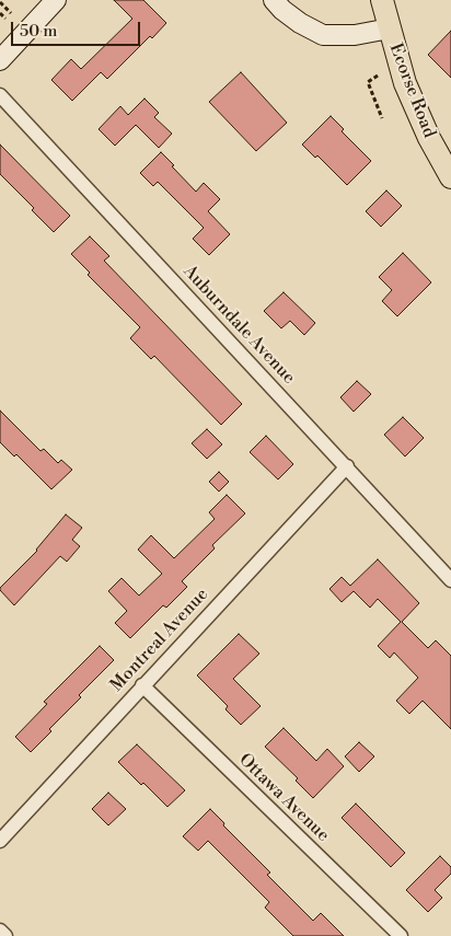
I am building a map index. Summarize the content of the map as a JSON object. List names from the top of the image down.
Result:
{
  "streets": {
    "main road": ["Ecorse Road"],
    "street": ["Auburndale Avenue", "Montreal Avenue", "Ottawa Avenue"]
  },
  "crossings": [
    ["Auburndale Avenue", "Montreal Avenue"],
    ["Montreal Avenue", "Ottawa Avenue"]
  ],
  "scale_bar": "50 m"
}
